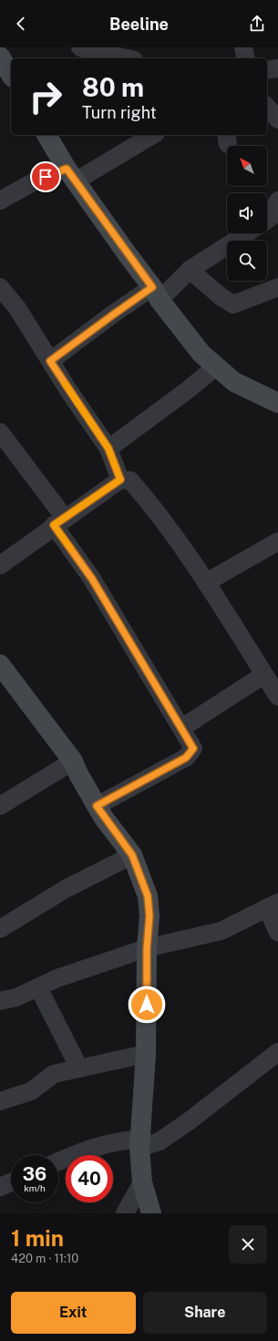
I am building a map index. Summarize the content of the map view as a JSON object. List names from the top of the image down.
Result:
{
  "north": "top left",
  "page": {
    "header": "Beeline",
    "turn": ["80 m", "Turn right"],
    "speed": "36 km/h",
    "limit": "40",
    "heading": ["1 min", "420 m · 11:10"],
    "buttons": ["Exit", "Share"]
  }
}
